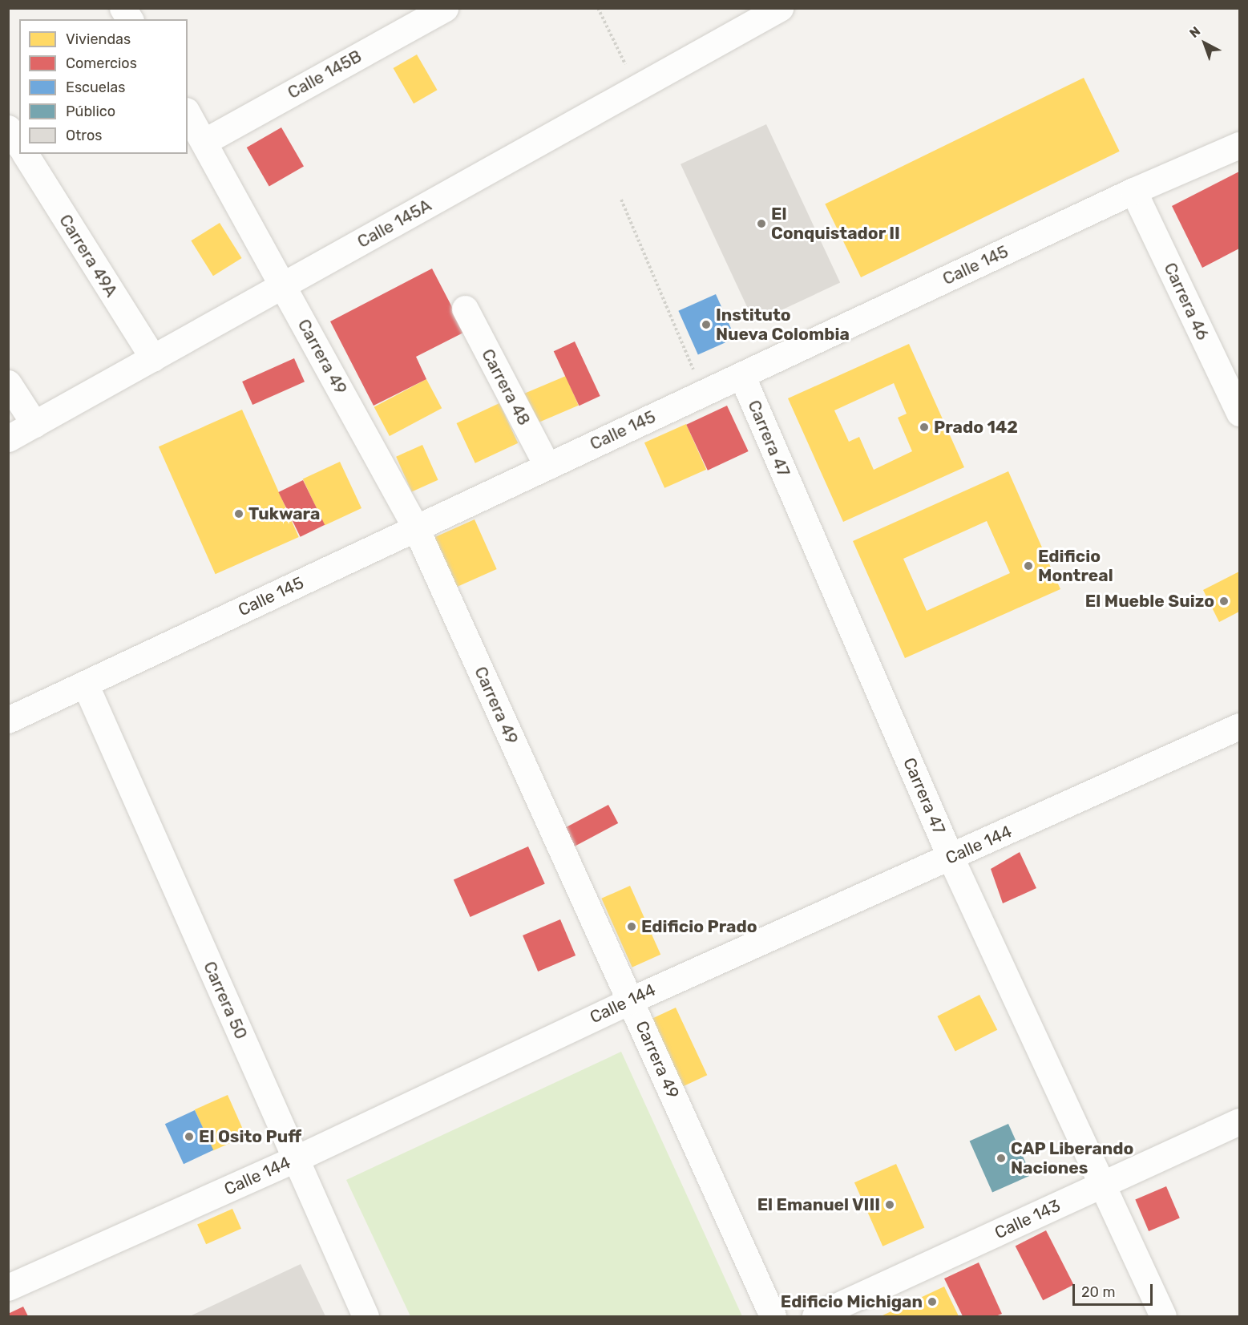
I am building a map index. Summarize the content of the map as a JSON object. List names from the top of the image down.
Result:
{
  "streets": {
    "street": [
      "Calle 145B",
      "Calle 145A",
      "Carrera 49A",
      "Calle 145",
      "Carrera 46",
      "Carrera 49",
      "Carrera 48",
      "Carrera 47",
      "Calle 144",
      "Carrera 50",
      "Calle 143"
    ]
  },
  "crossings": [
    ["Calle 145B", "Carrera 49"],
    ["Calle 145A", "Carrera 49A"],
    ["Calle 145A", "Carrera 49"],
    ["Calle 145", "Carrera 46"],
    ["Calle 145", "Carrera 49"],
    ["Calle 145", "Carrera 48"],
    ["Calle 145", "Carrera 47"],
    ["Calle 145", "Carrera 50"],
    ["Carrera 49", "Calle 144"],
    ["Carrera 47", "Calle 144"],
    ["Carrera 47", "Calle 143"],
    ["Calle 144", "Carrera 50"]
  ],
  "places": [
    "El Conquistador II",
    "Instituto Nueva Colombia",
    "Prado 142",
    "Tukwara",
    "Edificio Montreal",
    "El Mueble Suizo",
    "Edificio Prado",
    "El Osito Puff",
    "CAP Liberando Naciones",
    "El Emanuel VIII",
    "Edificio Michigan"
  ],
  "legend": [
    "Viviendas",
    "Comercios",
    "Escuelas",
    "Público",
    "Otros"
  ],
  "scale_bar": "20 m",
  "north": "top left"
}
